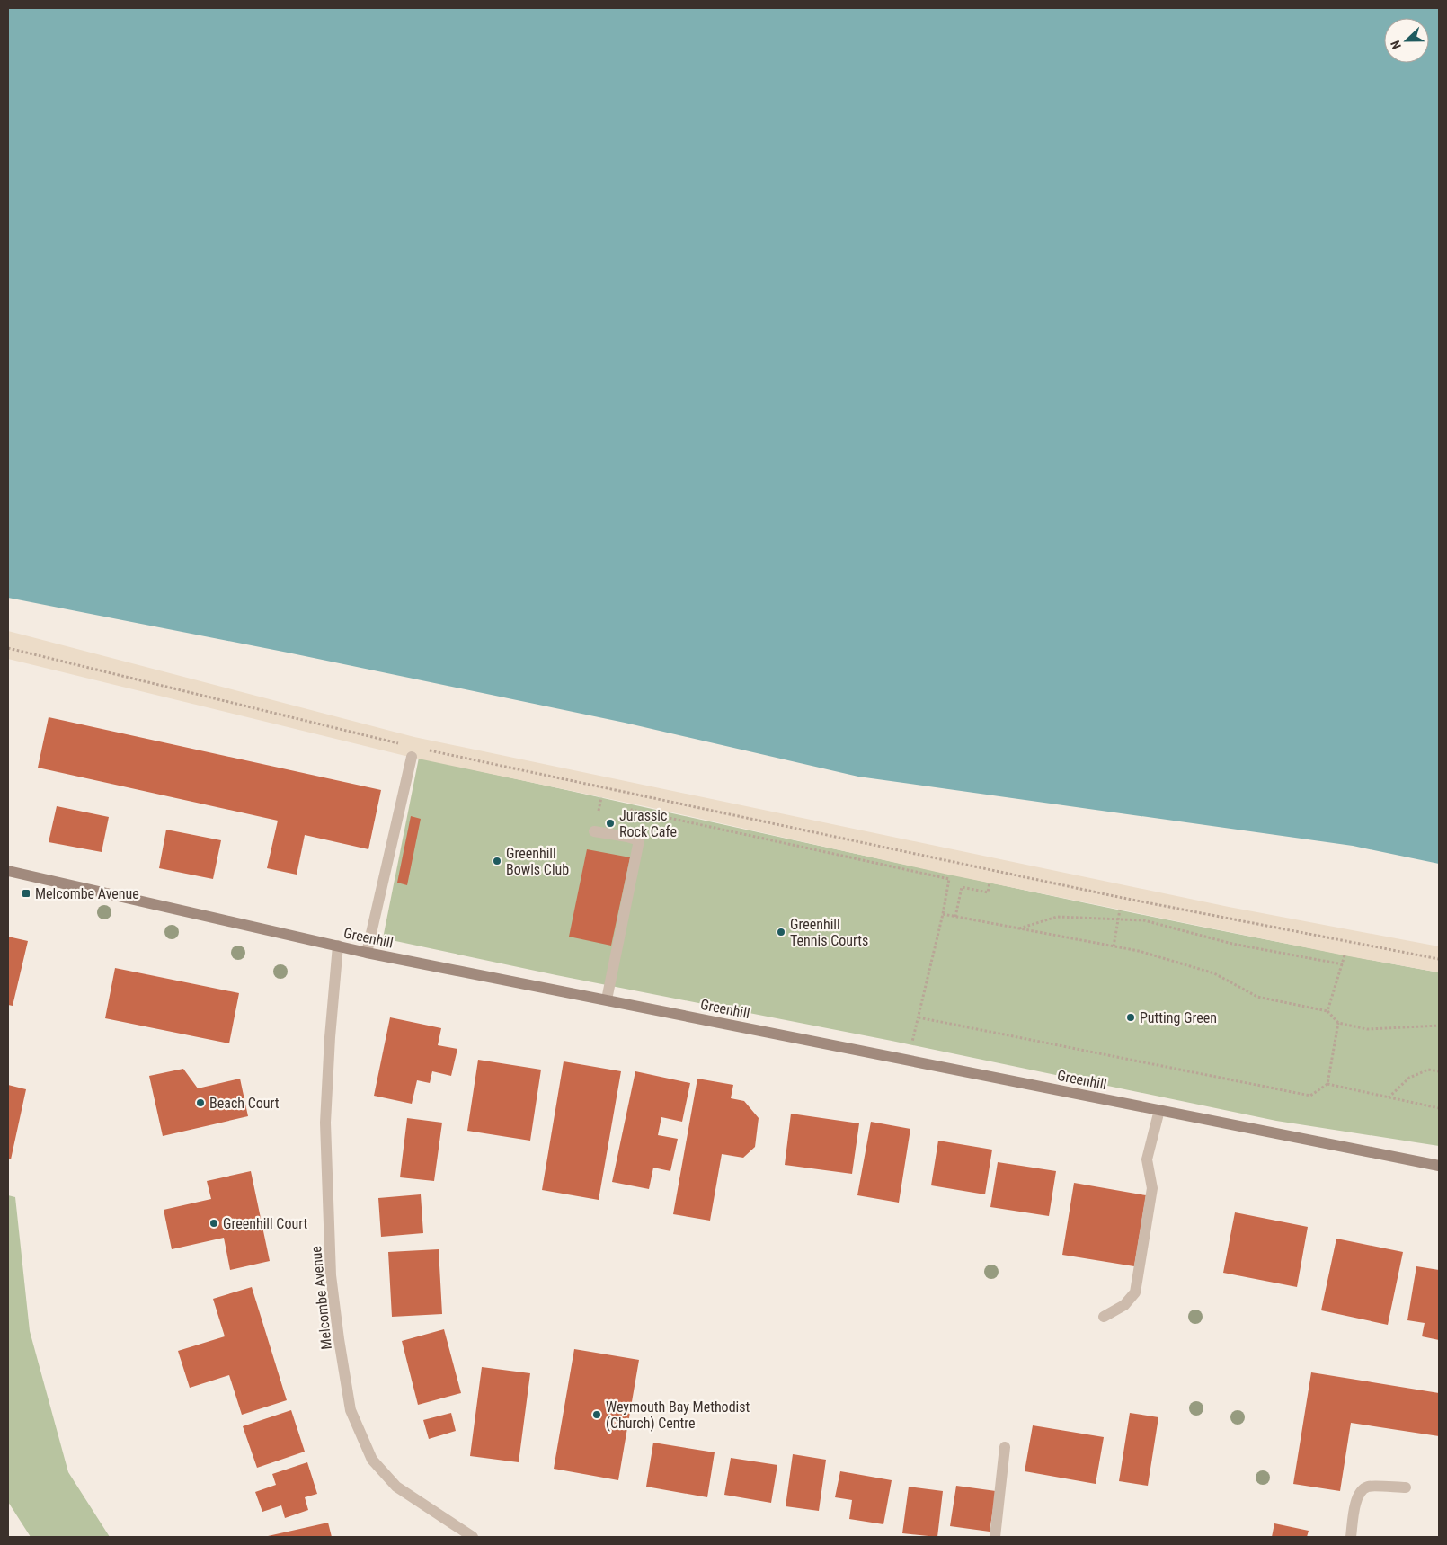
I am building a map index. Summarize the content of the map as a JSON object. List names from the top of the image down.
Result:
{
  "streets": {
    "main road": ["Greenhill"],
    "street": ["Melcombe Avenue"]
  },
  "crossings": [
    ["Greenhill", "Melcombe Avenue"]
  ],
  "places": {
    "other": [
      "Jurassic Rock Cafe",
      "Greenhill Bowls Club",
      "Greenhill Tennis Courts",
      "Putting Green",
      "Beach Court",
      "Greenhill Court",
      "Weymouth Bay Methodist (Church) Centre"
    ],
    "transit": ["Melcombe Avenue"]
  },
  "north": "left"
}
